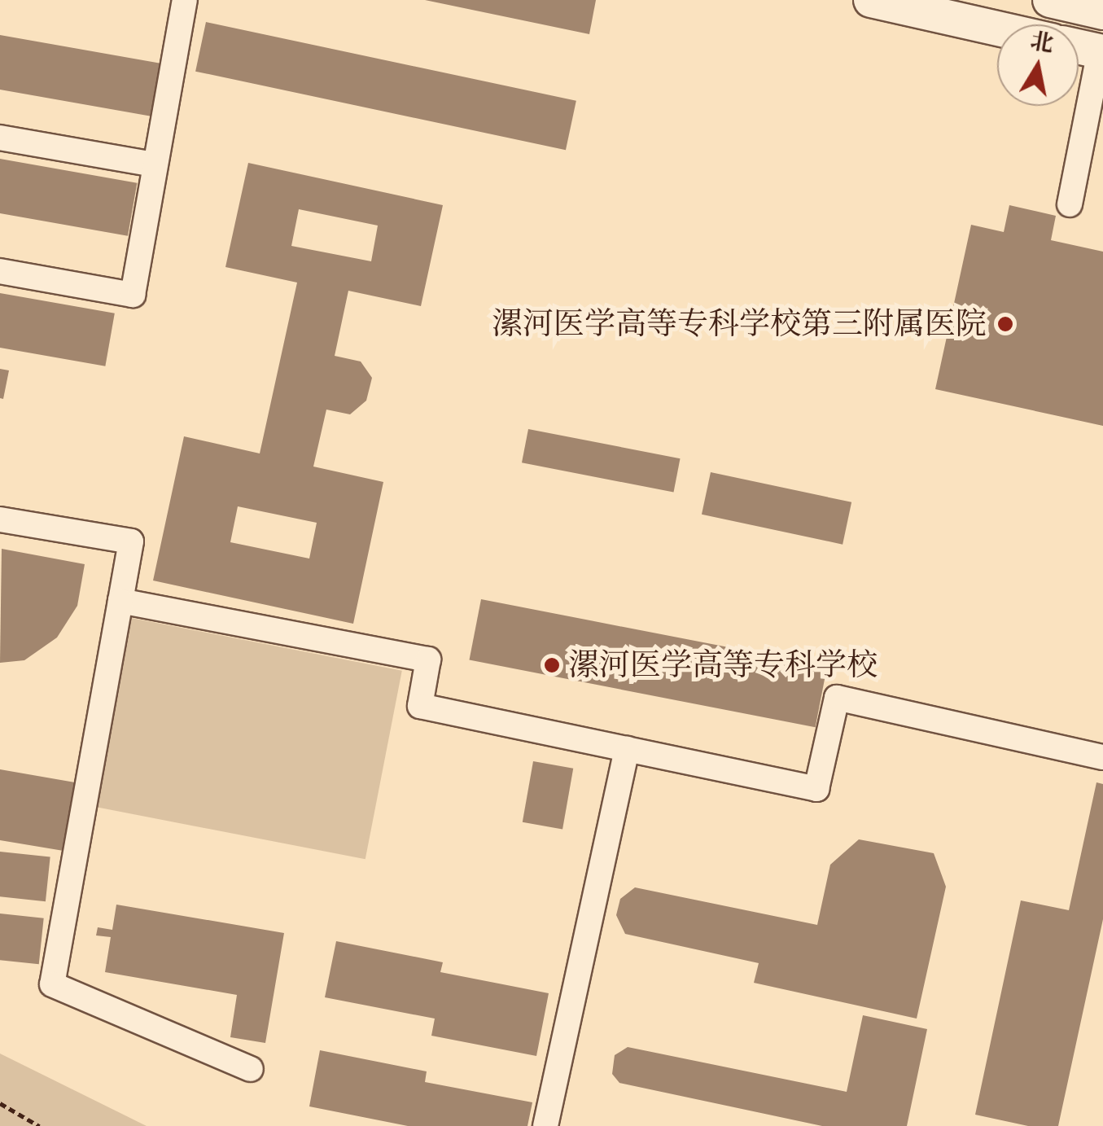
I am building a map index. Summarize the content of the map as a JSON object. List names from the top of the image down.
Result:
{
  "places": ["漯河医学高等专科学校第三附属医院", "漯河医学高等专科学校"],
  "north": "top"
}
